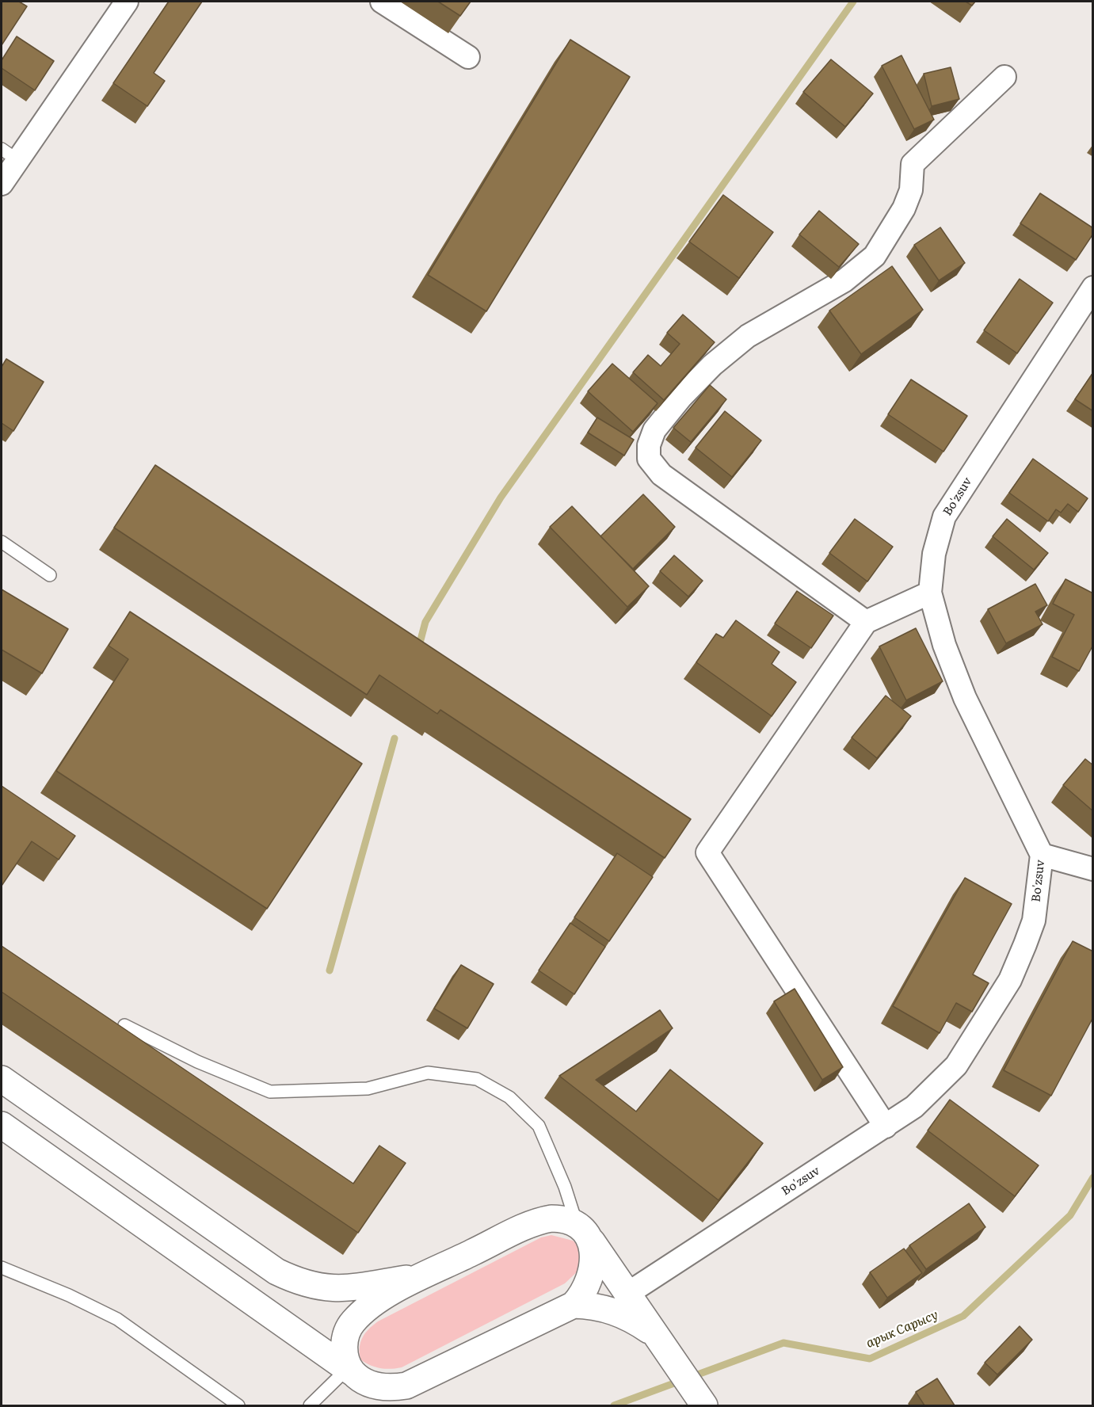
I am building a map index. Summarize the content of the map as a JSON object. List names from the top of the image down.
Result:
{
  "streets": {
    "street": ["Bo'zsuv"]
  },
  "water": ["арык Сарысу"]
}
